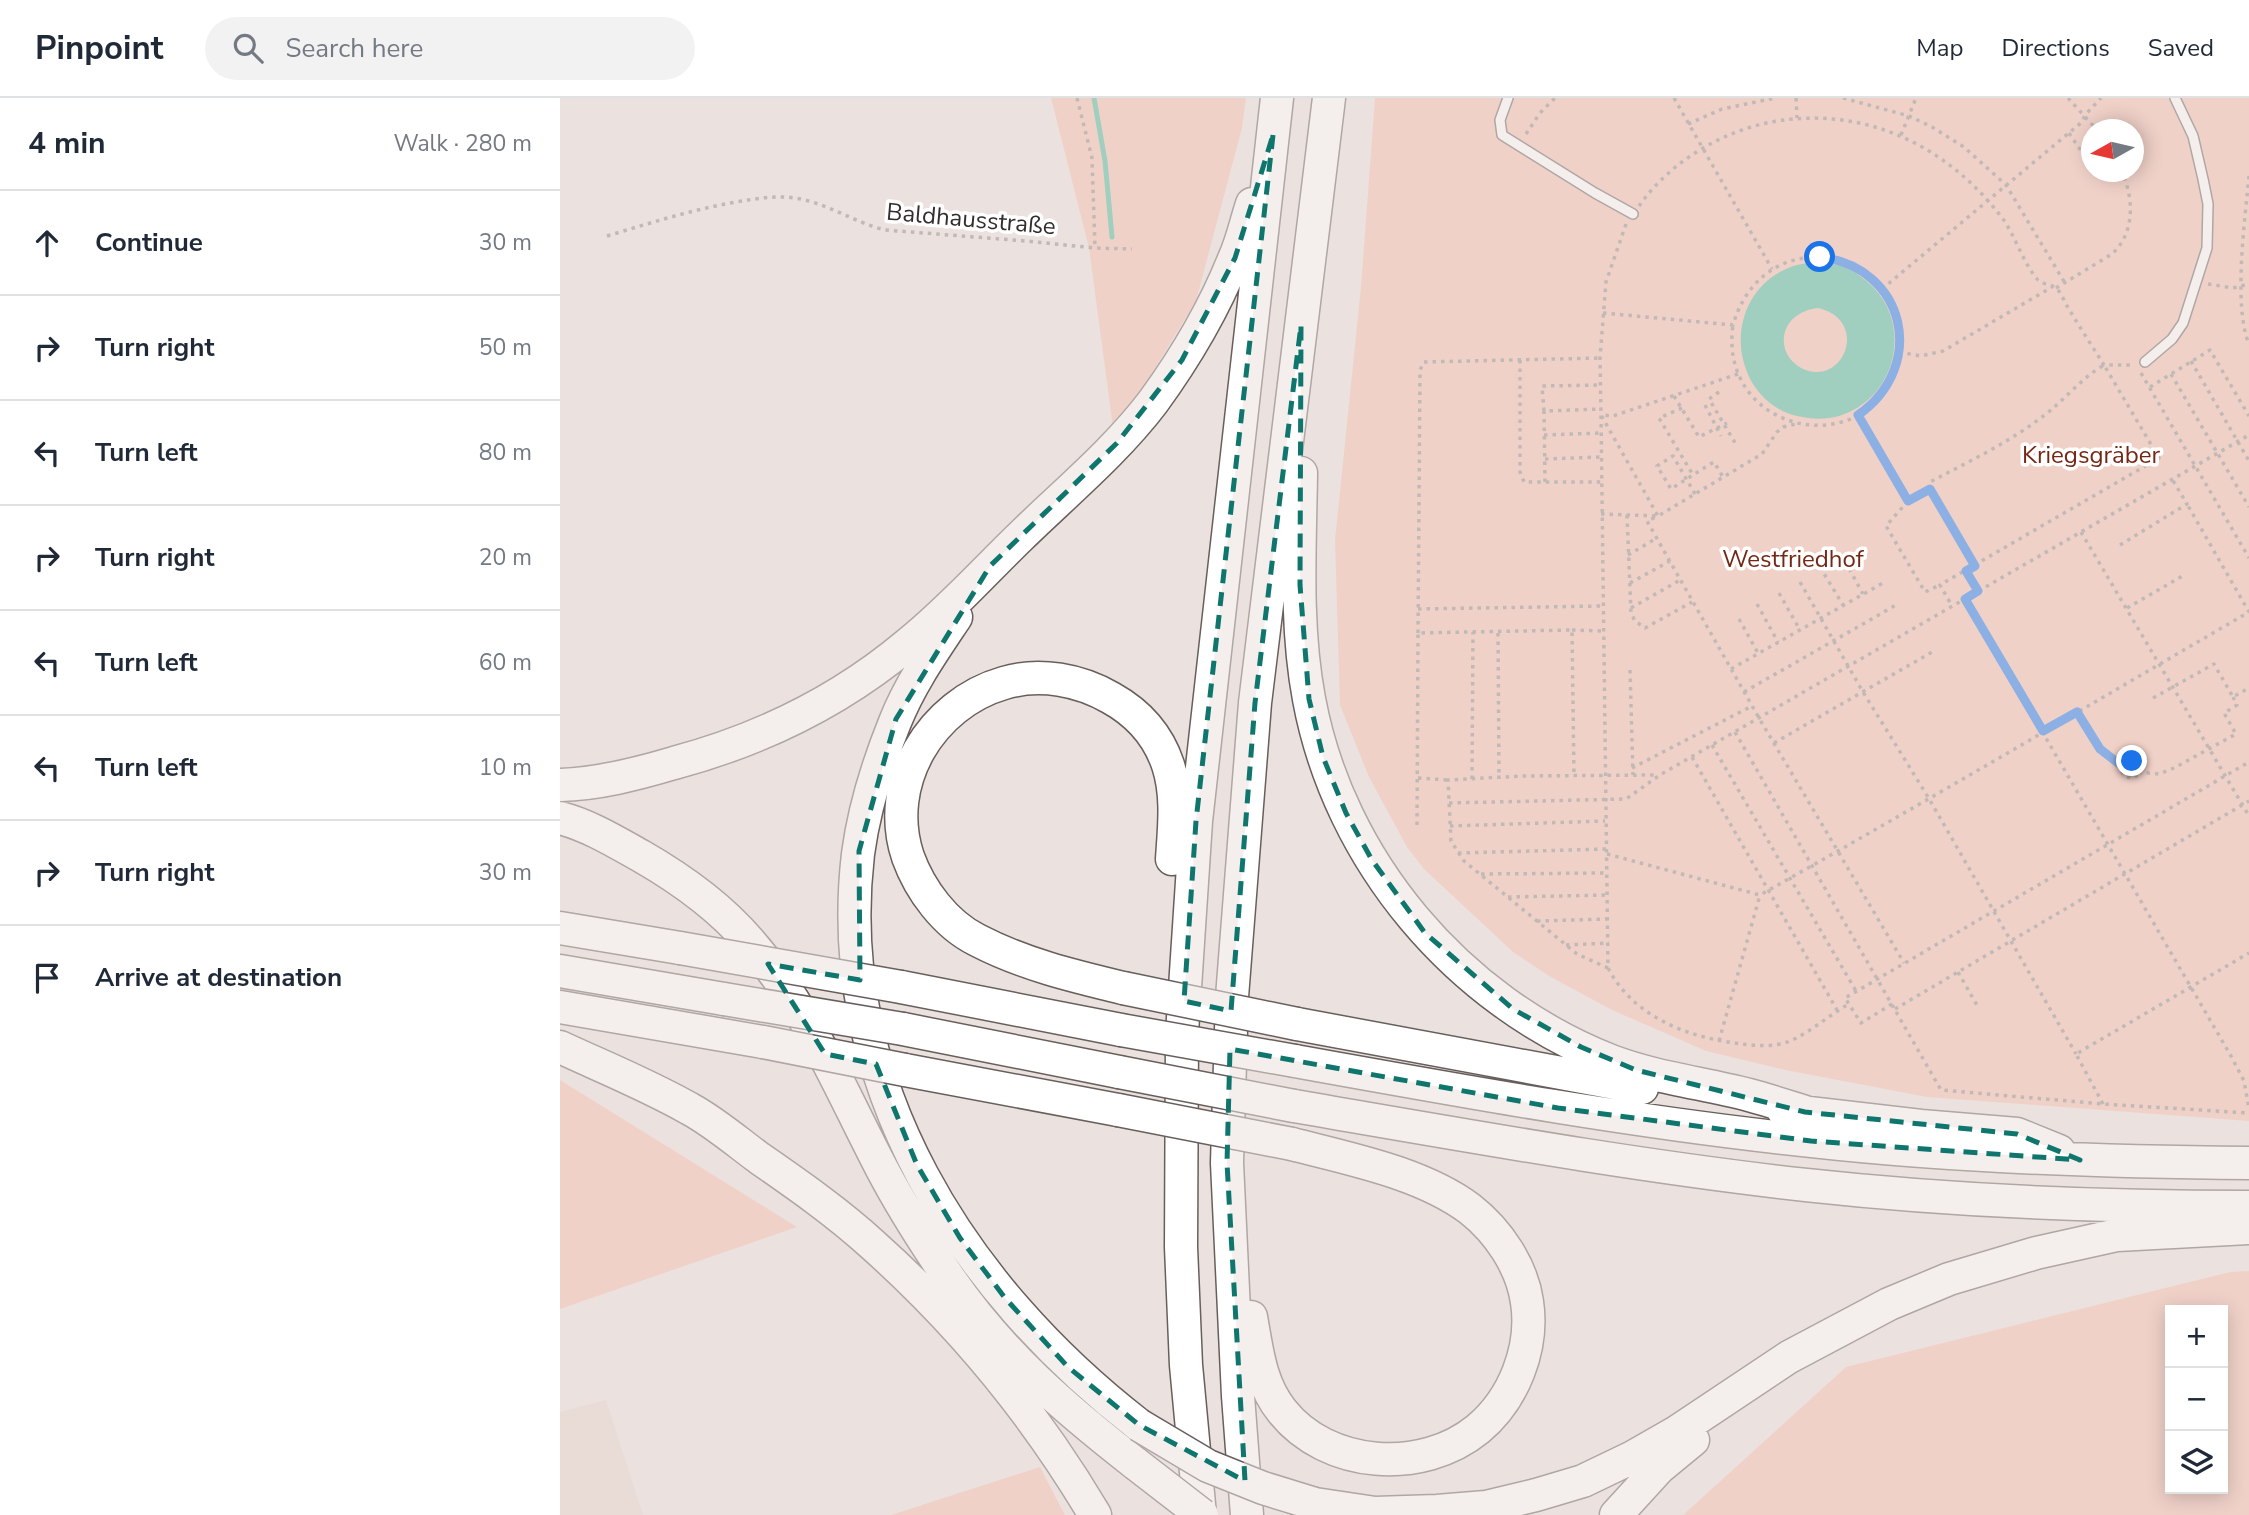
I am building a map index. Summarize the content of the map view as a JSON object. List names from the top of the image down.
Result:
{
  "streets": {
    "path": ["Baldhausstraße"]
  },
  "parks": ["Kriegsgräber", "Westfriedhof"],
  "north": "left",
  "page": {
    "header": "Pinpoint",
    "search": "Search here",
    "nav": ["Map", "Directions", "Saved"],
    "heading": ["4 min", "Walk · 280 m"],
    "list": [
      ["Continue", "30 m"],
      ["Turn right", "50 m"],
      ["Turn left", "80 m"],
      ["Turn right", "20 m"],
      ["Turn left", "60 m"],
      ["Turn left", "10 m"],
      ["Turn right", "30 m"],
      "Arrive at destination"
    ],
    "map_buttons": ["+", "−"]
  }
}
